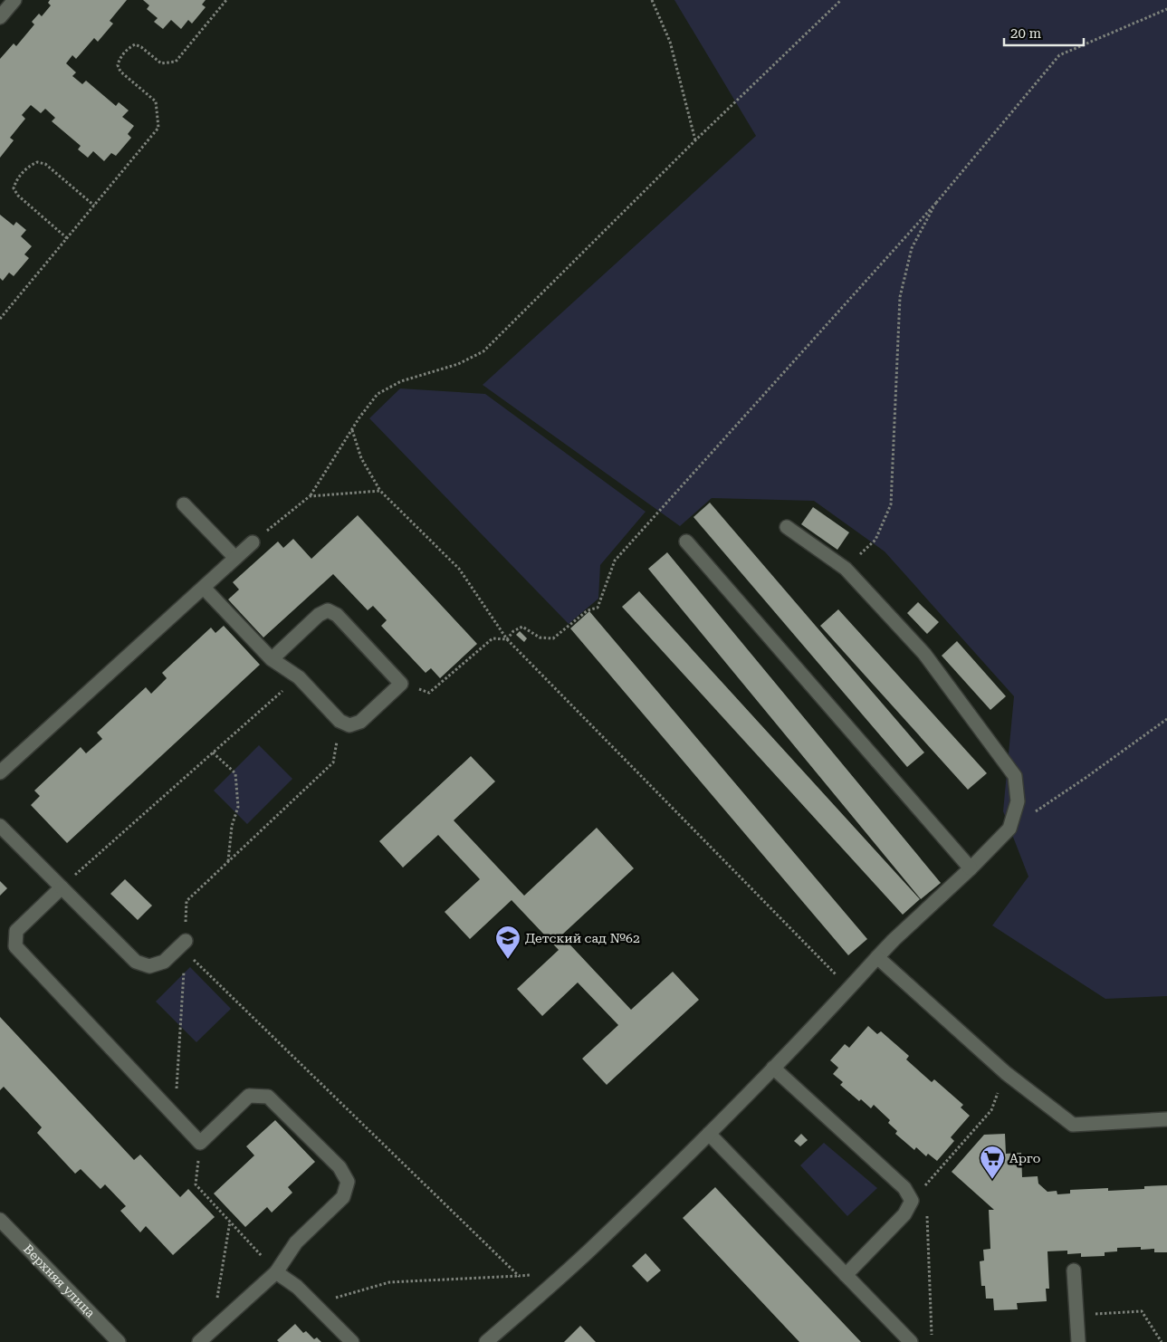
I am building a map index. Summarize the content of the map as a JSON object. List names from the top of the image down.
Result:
{
  "streets": {
    "street": ["Верхняя улица"]
  },
  "places": {
    "school or university": ["Детский сад №62"],
    "supermarket": ["Арго"]
  },
  "scale_bar": "20 m"
}
